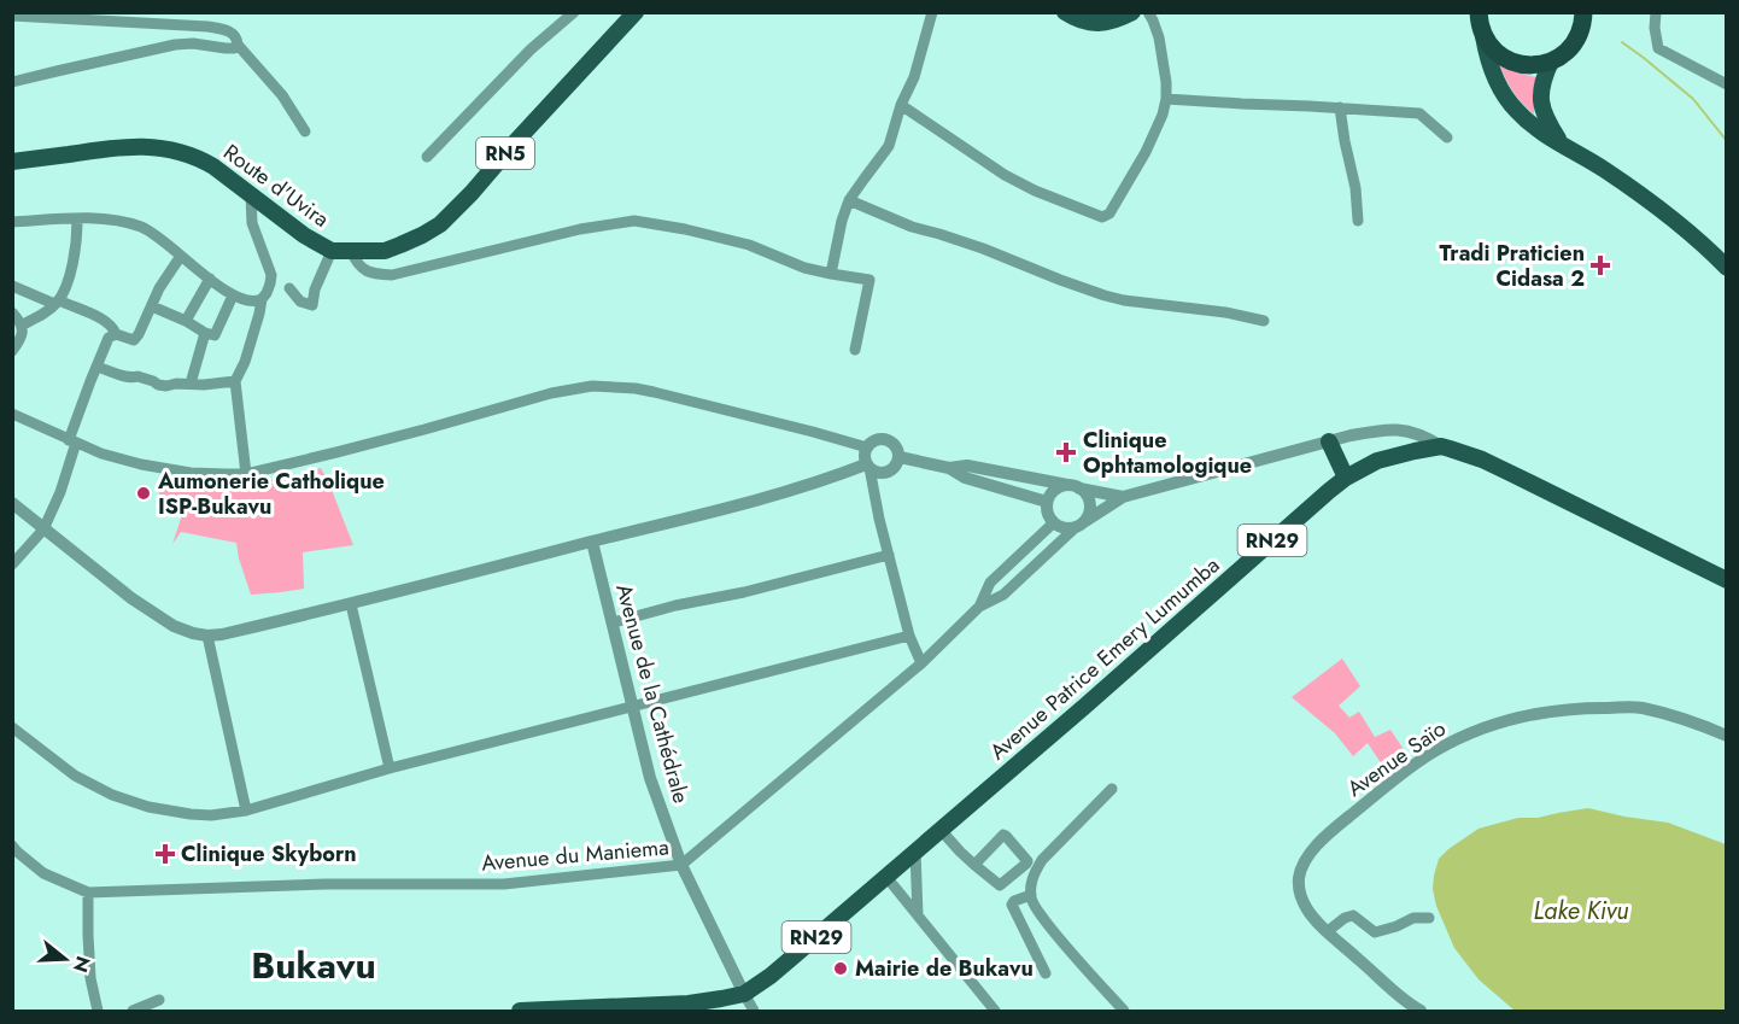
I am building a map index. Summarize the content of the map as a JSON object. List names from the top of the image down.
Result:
{
  "streets": {
    "main road": [
      "RN5",
      "Route d'Uvira",
      "RN29",
      "Avenue Patrice Emery Lumumba"
    ],
    "street": ["Avenue de la Cathédrale", "Avenue Saïo", "Avenue du Maniema"]
  },
  "crossings": [
    ["Avenue Patrice Emery Lumumba", "Avenue de la Cathédrale"],
    ["Avenue de la Cathédrale", "Avenue du Maniema"]
  ],
  "districts": ["Bukavu"],
  "water": ["Lake Kivu"],
  "places": {
    "health": ["Tradi Praticien Cidasa 2", "Clinique Ophtamologique", "Clinique Skyborn"],
    "other": ["Aumonerie Catholique ISP-Bukavu", "Mairie de Bukavu"]
  },
  "north": "right"
}
